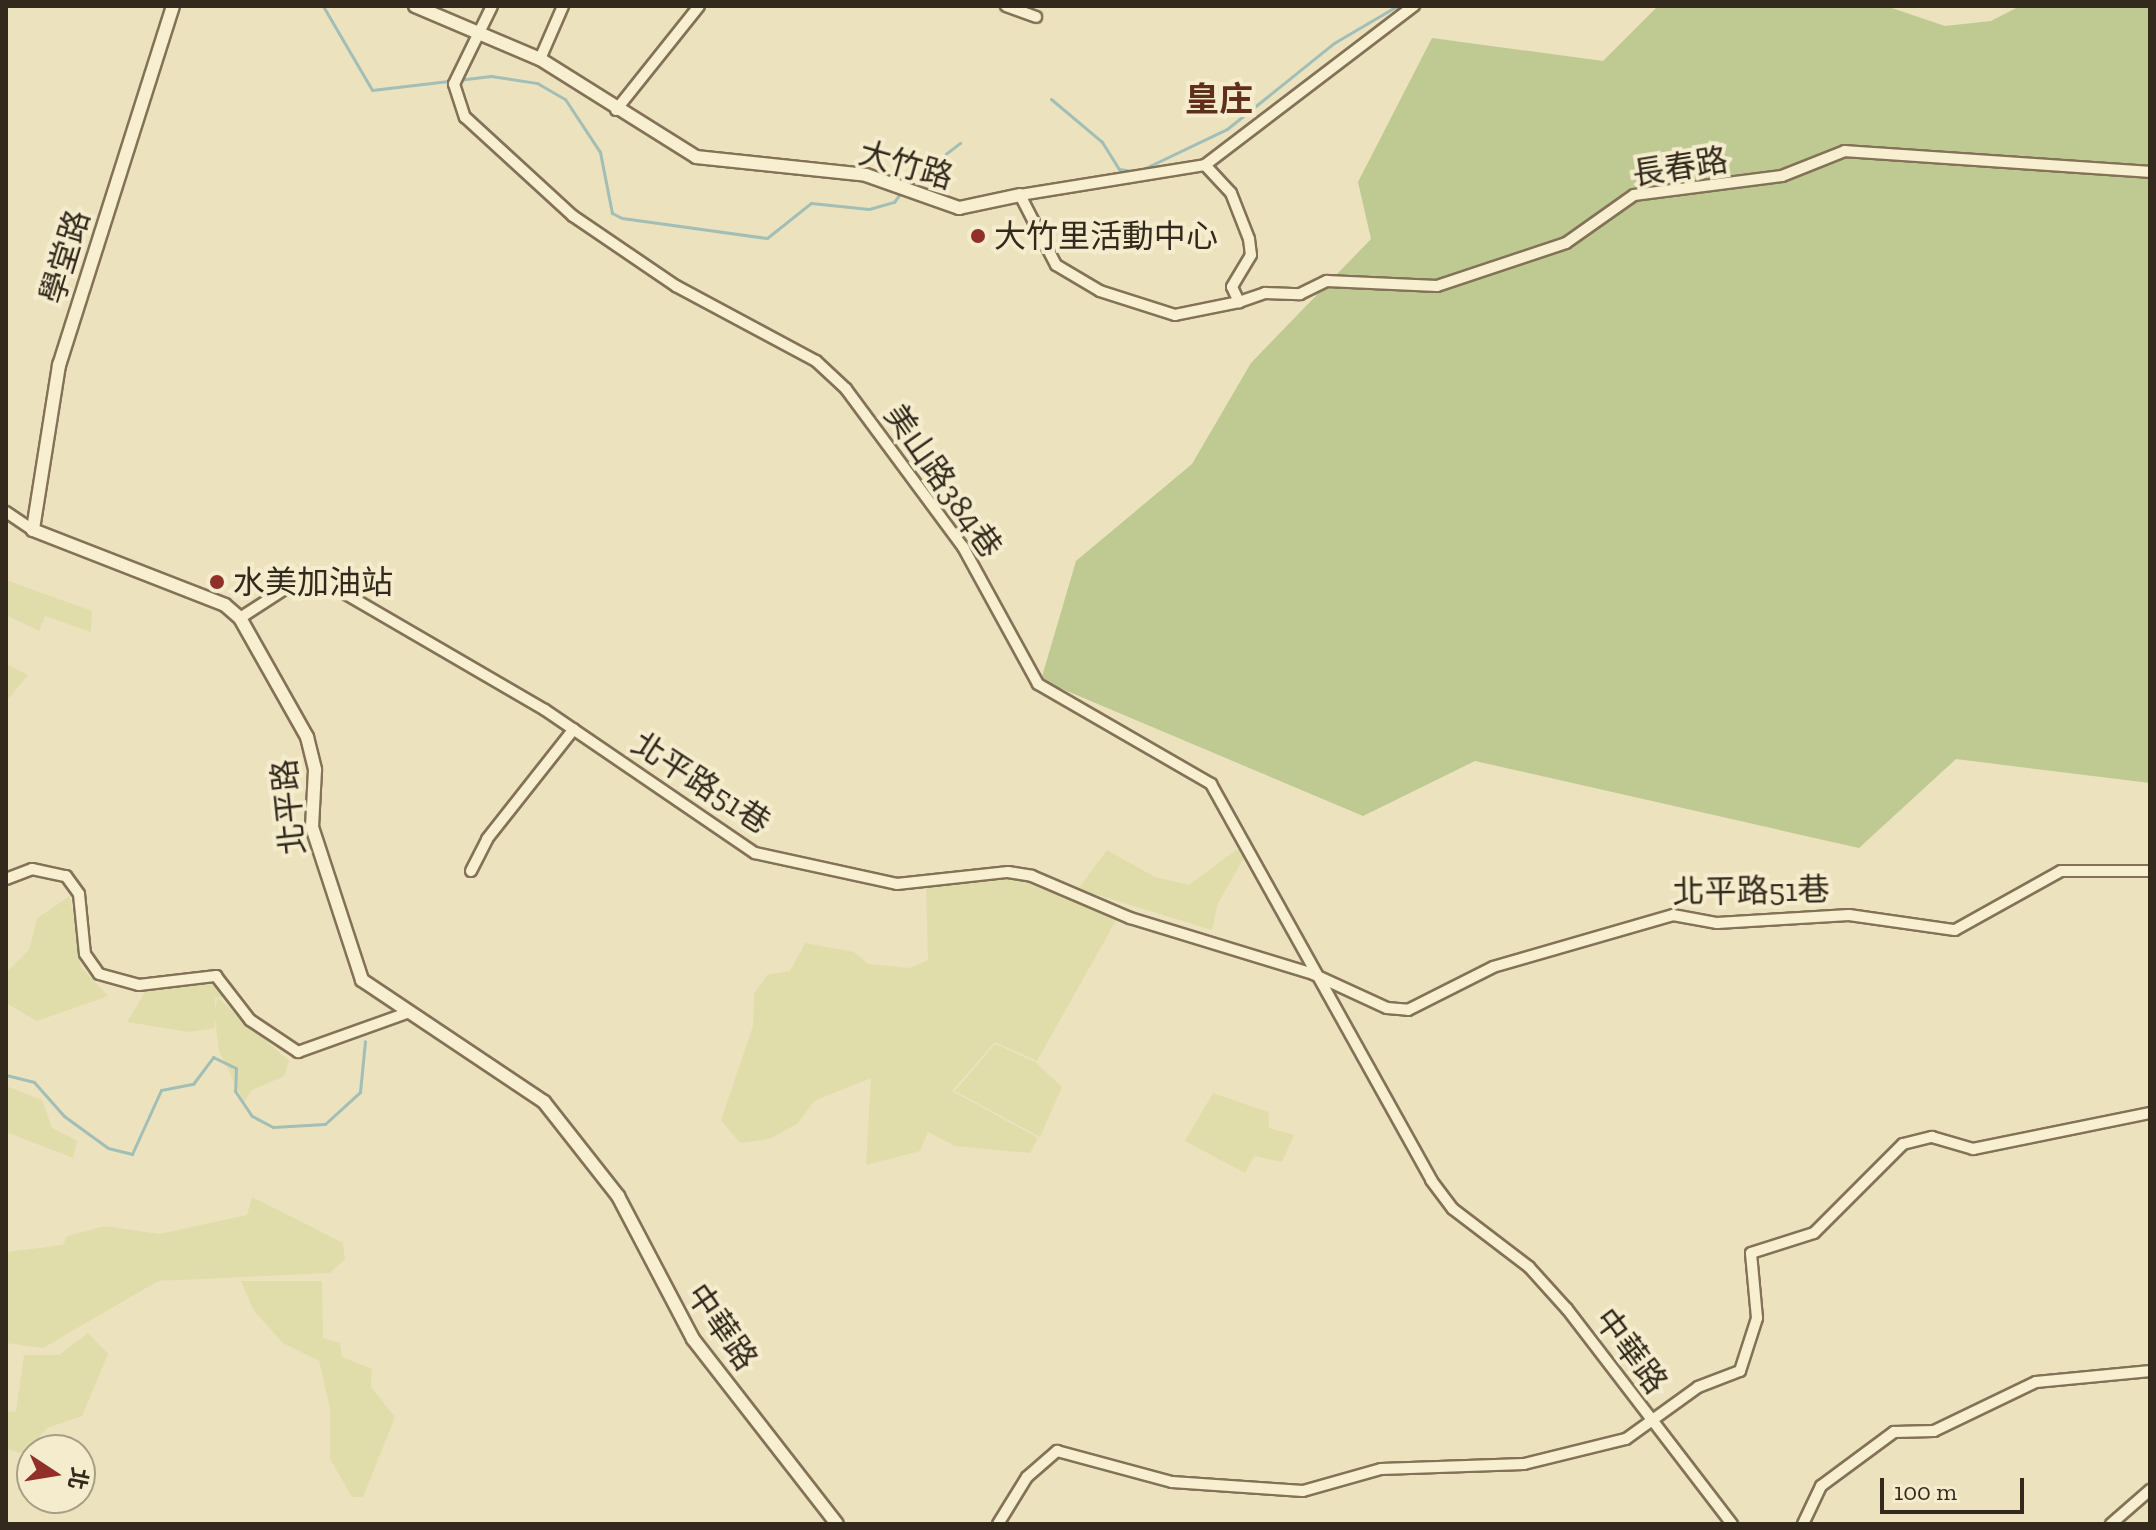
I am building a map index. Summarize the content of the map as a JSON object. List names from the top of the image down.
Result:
{
  "streets": {
    "street": [
      "大竹路",
      "長春路",
      "學堂路",
      "美山路384巷",
      "北平路51巷",
      "北平路",
      "中華路"
    ]
  },
  "crossings": [
    ["大竹路", "長春路"],
    ["大竹路", "美山路384巷"],
    ["學堂路", "北平路"],
    ["美山路384巷", "北平路51巷"],
    ["美山路384巷", "中華路"],
    ["北平路51巷", "北平路"],
    ["北平路51巷", "中華路"],
    ["北平路", "中華路"]
  ],
  "districts": ["皇庄"],
  "places": ["大竹里活動中心", "水美加油站"],
  "scale_bar": "100 m",
  "north": "right"
}
